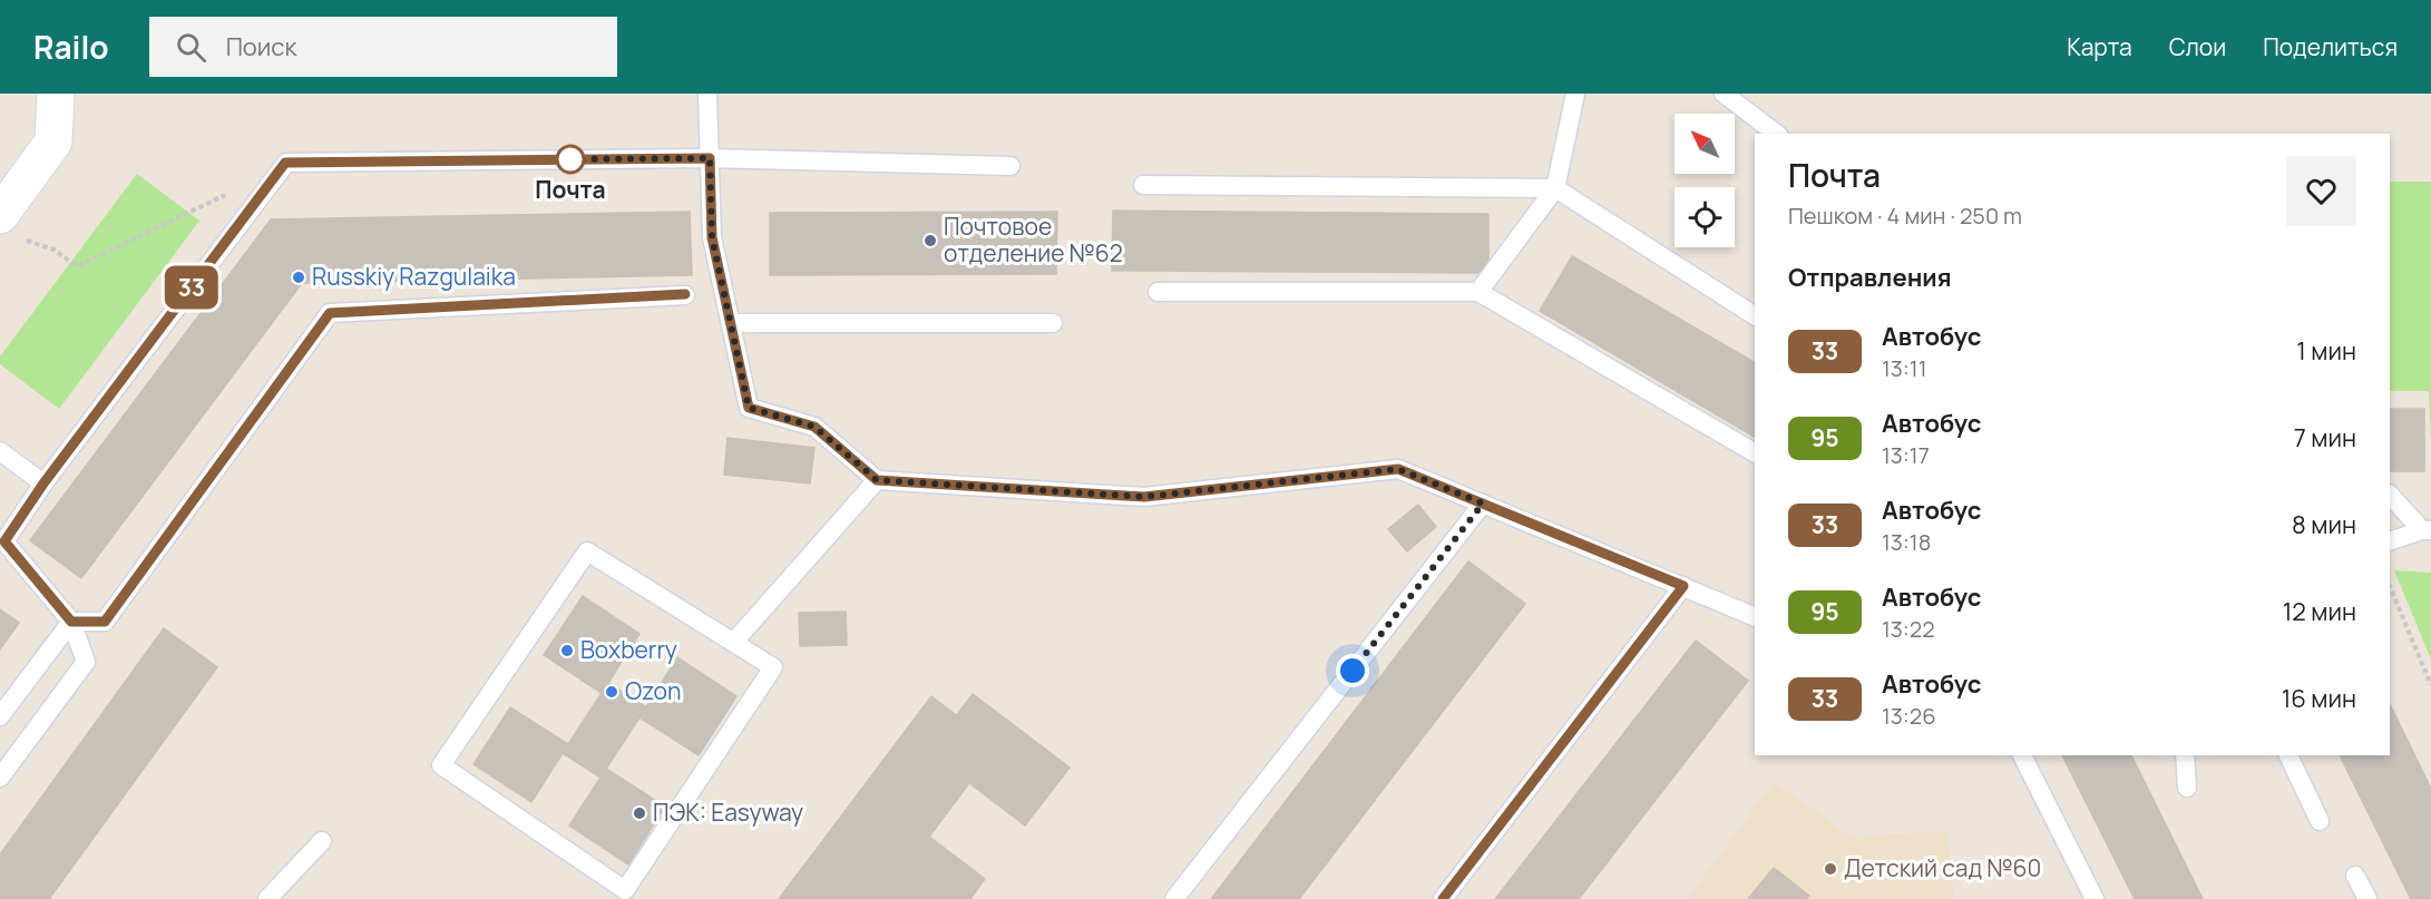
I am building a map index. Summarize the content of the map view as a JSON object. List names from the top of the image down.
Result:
{
  "places": [
    "Почта",
    "Почтовое отделение №62",
    "Russkiy Razgulaika",
    "Boxberry",
    "Ozon",
    "ПЭК: Easyway",
    "Детский сад №60"
  ],
  "lines": ["bus line 33"],
  "north": "top left",
  "page": {
    "header": "Railo",
    "search": "Поиск",
    "nav": ["Карта", "Слои", "Поделиться"],
    "on_map": "33",
    "heading": [
      ["Почта", "Пешком · 4 мин · 250 m"],
      "Отправления"
    ],
    "list": [
      {
        "mark": "33",
        "name": "Автобус",
        "note": "13:11",
        "value": "1 мин"
      },
      {
        "mark": "95",
        "name": "Автобус",
        "note": "13:17",
        "value": "7 мин"
      },
      {
        "mark": "33",
        "name": "Автобус",
        "note": "13:18",
        "value": "8 мин"
      },
      {
        "mark": "95",
        "name": "Автобус",
        "note": "13:22",
        "value": "12 мин"
      },
      {
        "mark": "33",
        "name": "Автобус",
        "note": "13:26",
        "value": "16 мин"
      }
    ]
  }
}
